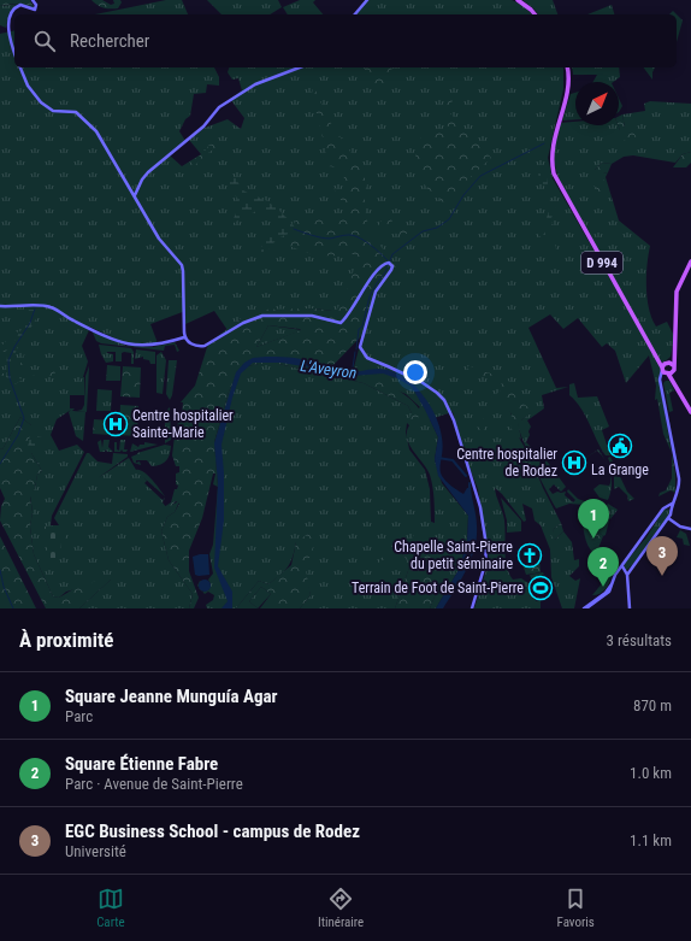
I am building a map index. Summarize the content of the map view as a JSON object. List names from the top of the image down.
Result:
{
  "streets": {
    "main road": ["D 994"]
  },
  "water": ["L'Aveyron"],
  "places": {
    "hospital": ["Centre hospitalier Sainte-Marie", "Centre hospitalier de Rodez"],
    "public building": ["La Grange"],
    "church": ["Chapelle Saint-Pierre du petit séminaire"],
    "sports": ["Terrain de Foot de Saint-Pierre"]
  },
  "north": "top right",
  "page": {
    "search": "Rechercher",
    "pins": ["1", "3", "2"],
    "heading": ["À proximité", "3 résultats"],
    "list": [
      {
        "mark": "1",
        "name": "Square Jeanne Munguía Agar",
        "note": "Parc",
        "value": "870 m"
      },
      {
        "mark": "2",
        "name": "Square Étienne Fabre",
        "note": "Parc · Avenue de Saint-Pierre",
        "value": "1.0 km"
      },
      {
        "mark": "3",
        "name": "EGC Business School - campus de Rodez",
        "note": "Université",
        "value": "1.1 km"
      }
    ],
    "nav": ["Carte", "Itinéraire", "Favoris"]
  }
}
